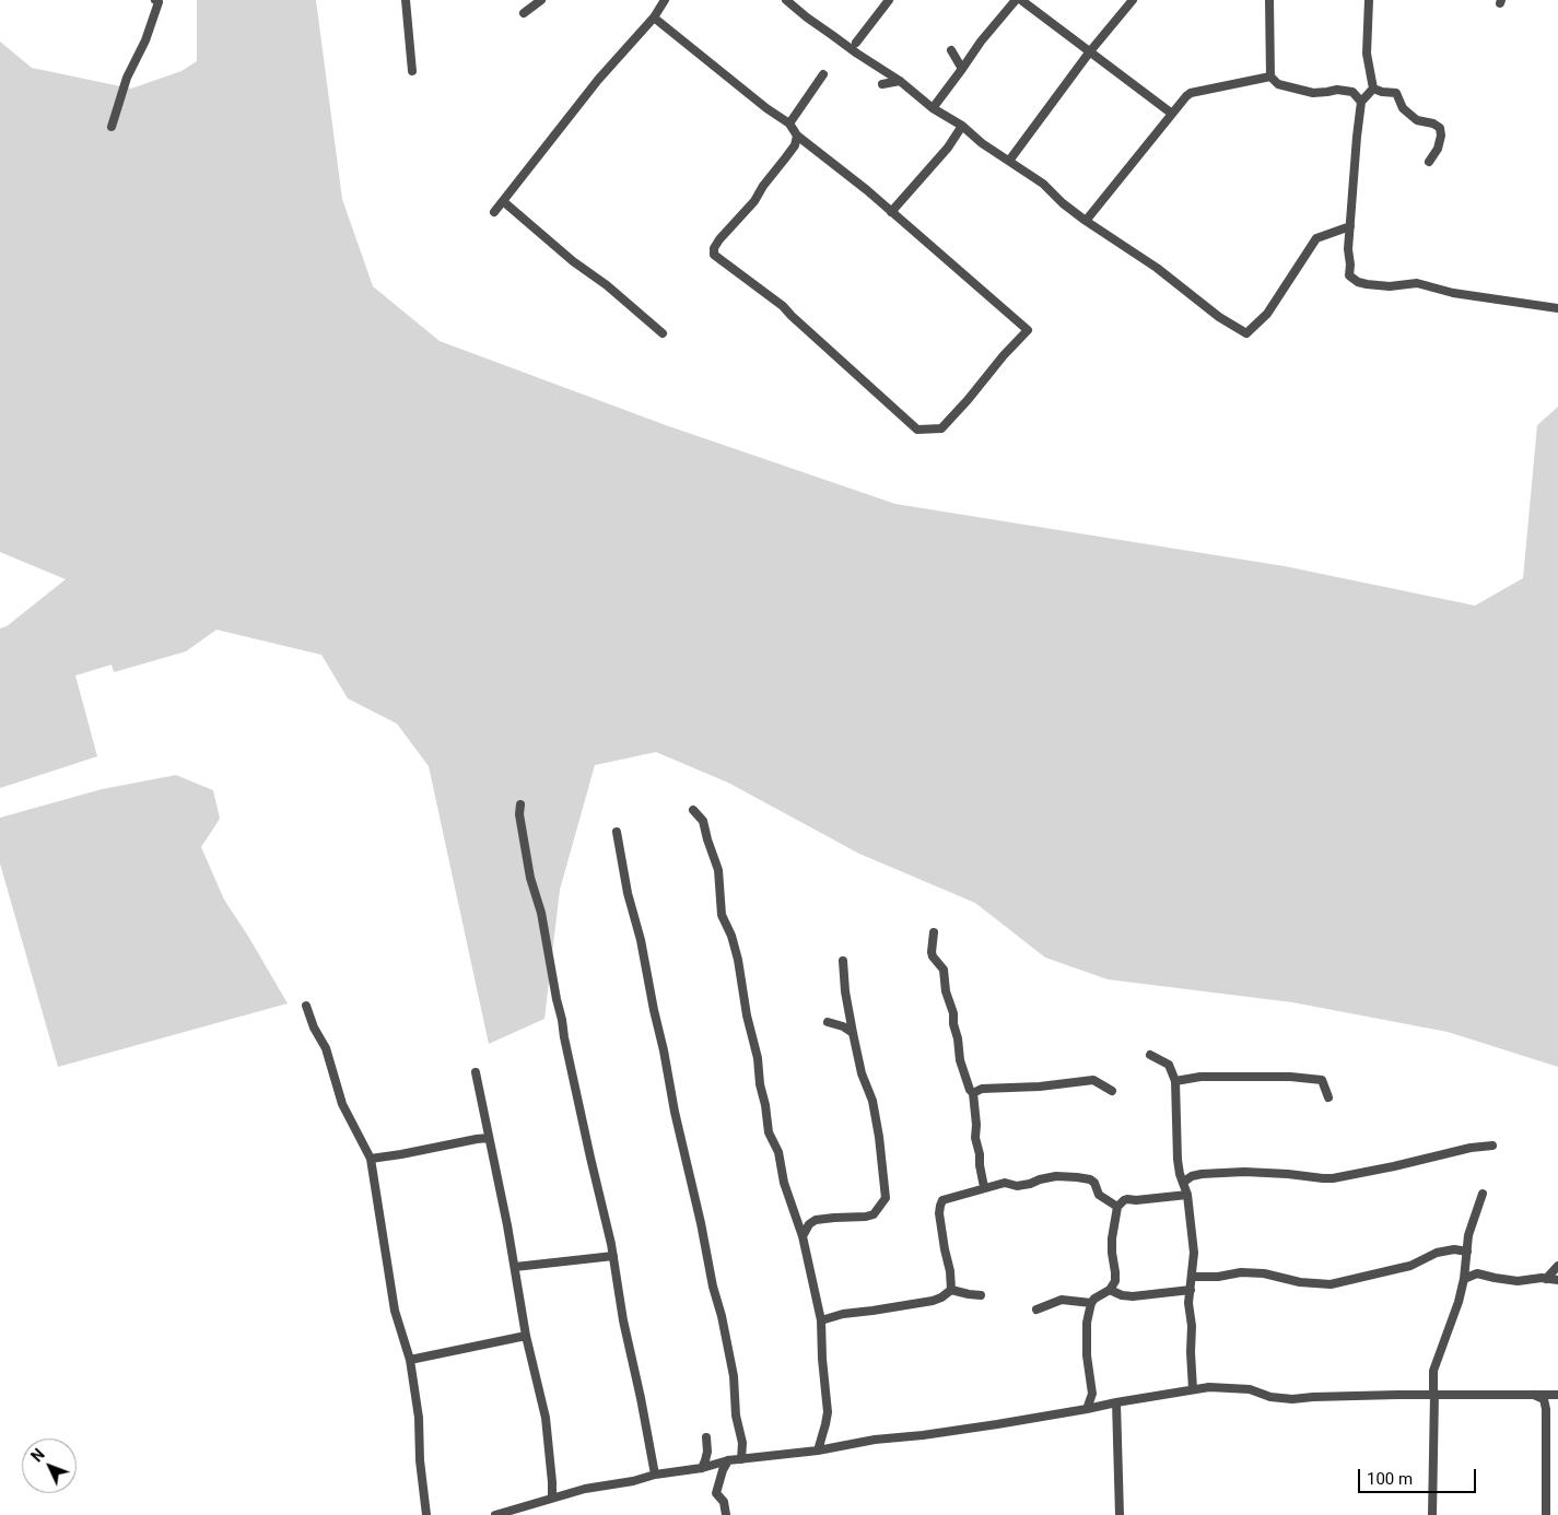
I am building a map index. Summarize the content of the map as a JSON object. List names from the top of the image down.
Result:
{
  "scale_bar": "100 m",
  "north": "top left"
}
